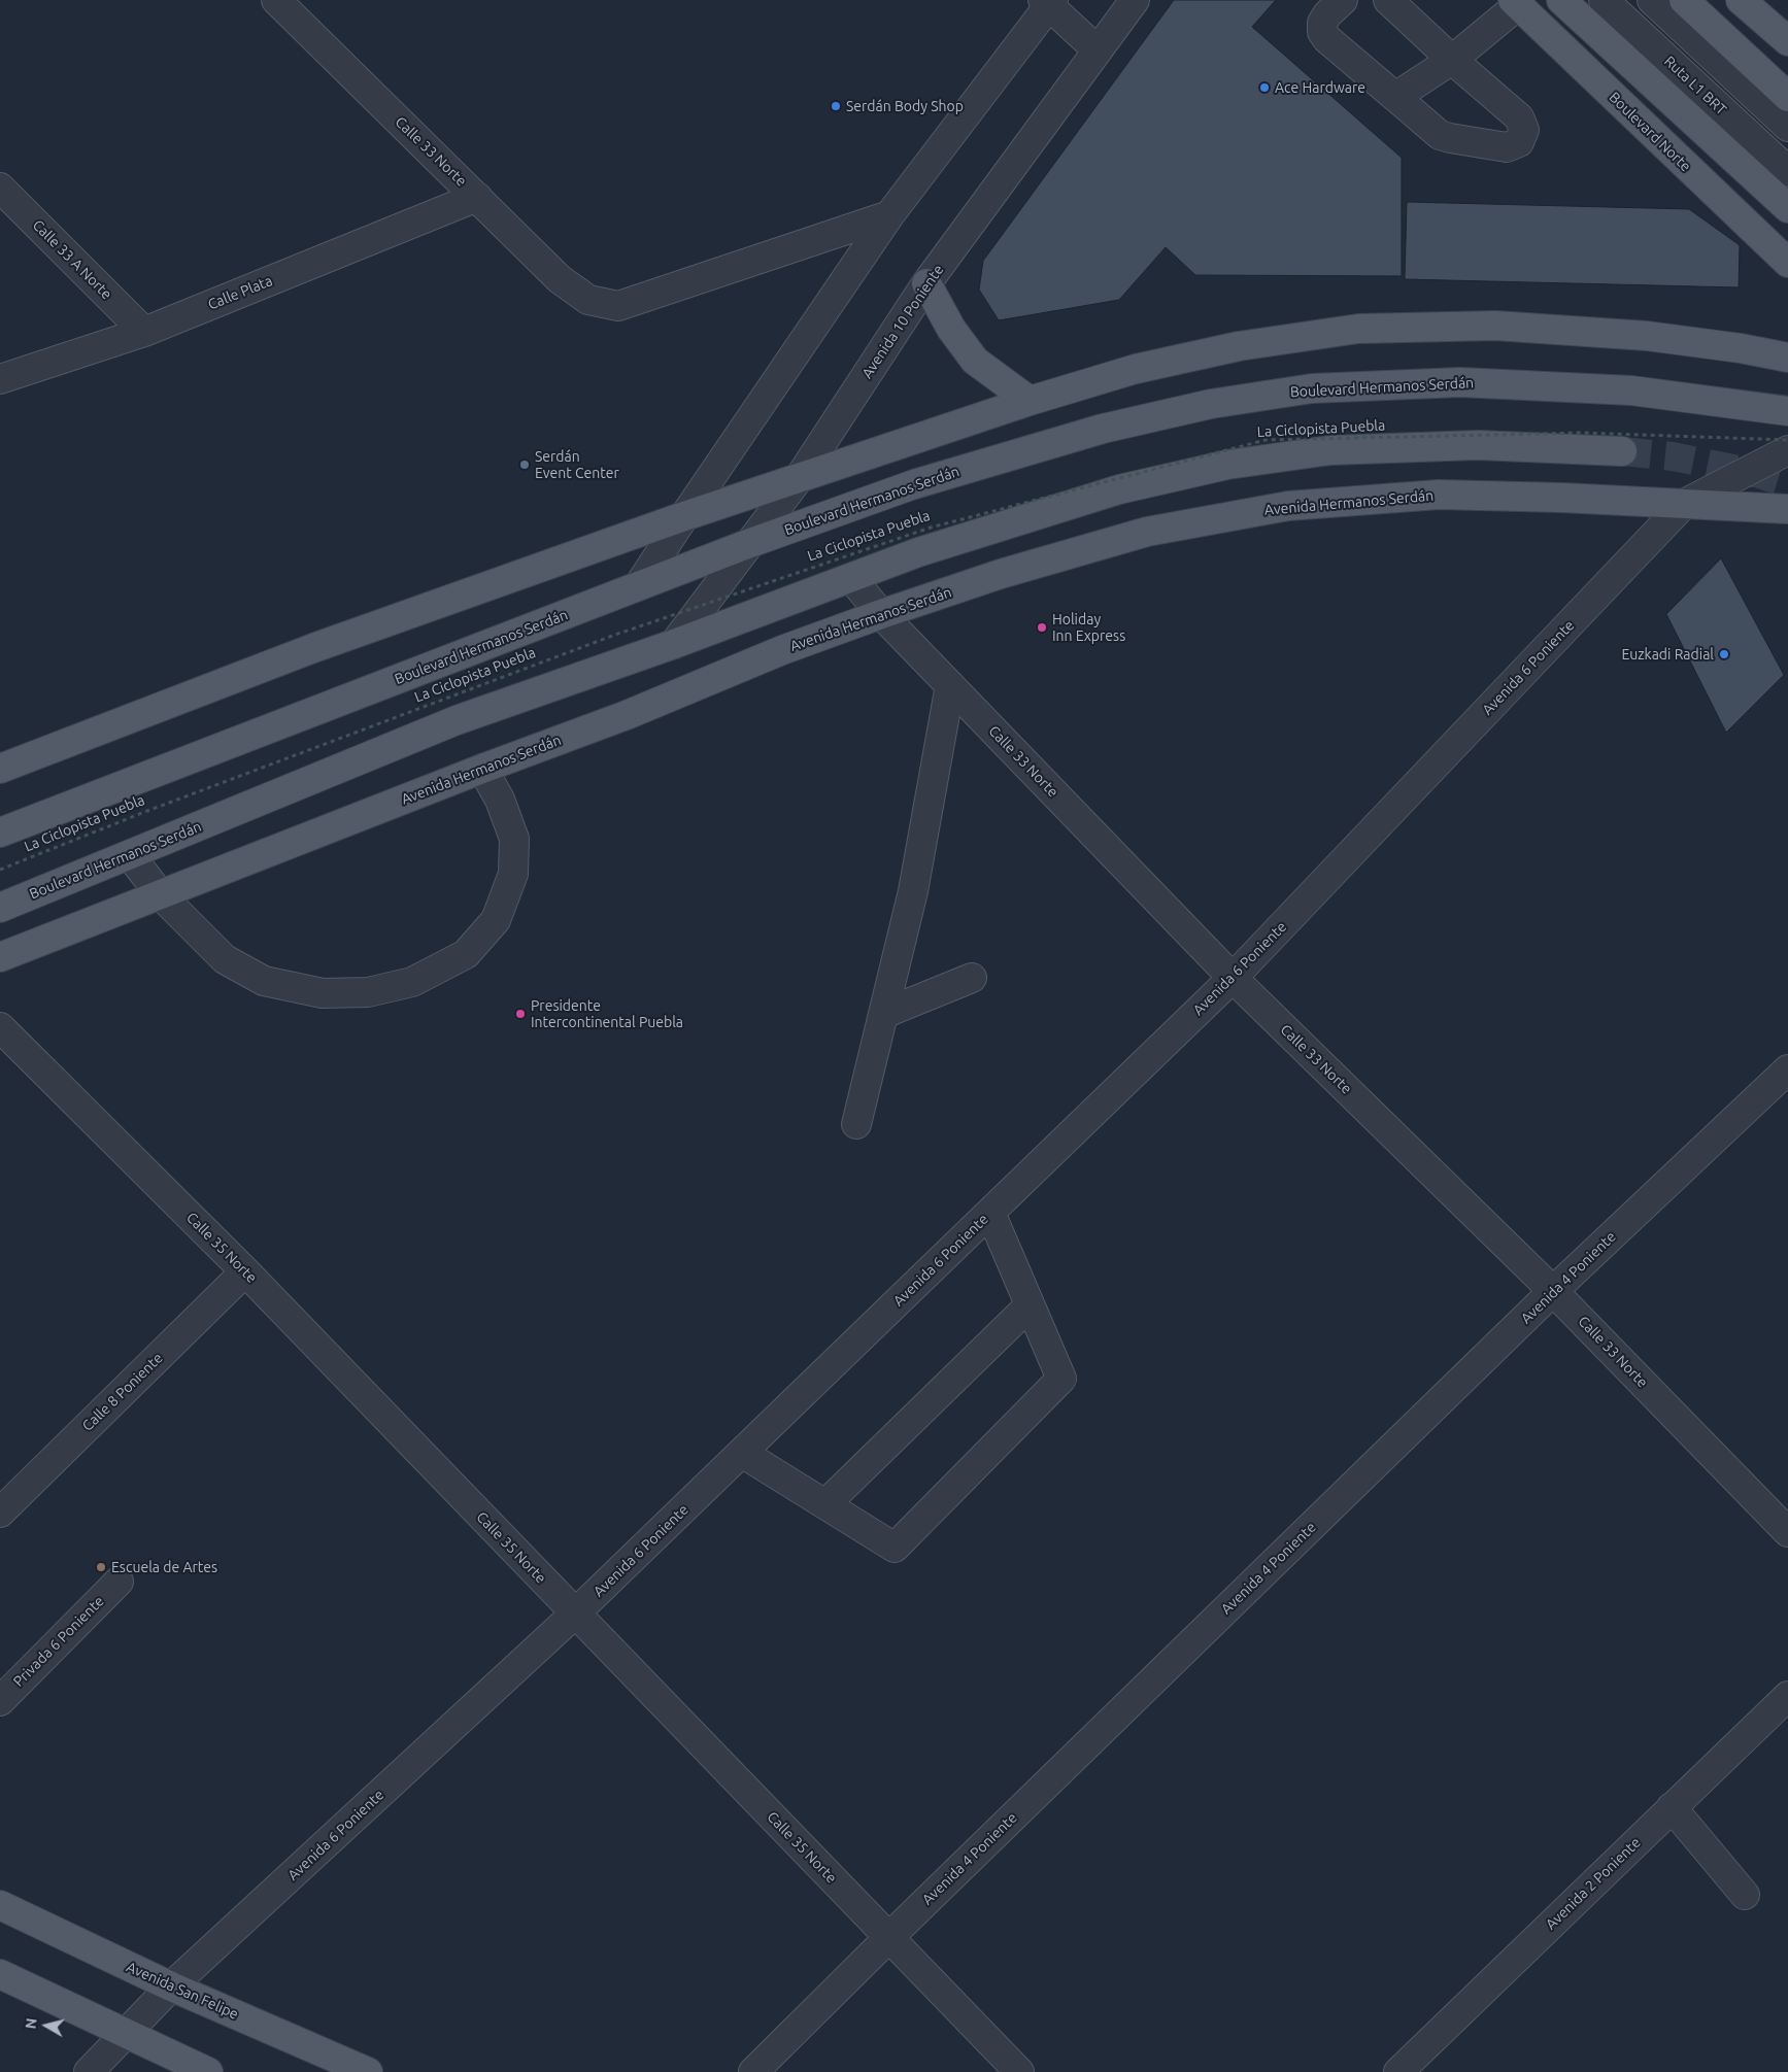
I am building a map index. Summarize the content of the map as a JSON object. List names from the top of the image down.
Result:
{
  "streets": {
    "main road": [
      "Boulevard Norte",
      "Boulevard Hermanos Serdán",
      "Avenida Hermanos Serdán",
      "Avenida San Felipe"
    ],
    "street": [
      "Ruta L1 BRT",
      "Calle 33 Norte",
      "Calle 33 A Norte",
      "Calle Plata",
      "Avenida 10 Poniente",
      "Avenida 6 Poniente",
      "Calle 35 Norte",
      "Avenida 4 Poniente",
      "Calle 8 Poniente",
      "Privada 6 Poniente",
      "Avenida 2 Poniente"
    ],
    "path": ["La Ciclopista Puebla"]
  },
  "crossings": [
    ["Calle 33 Norte", "Calle Plata"],
    ["Calle 33 Norte", "Boulevard Hermanos Serdán"],
    ["Calle 33 Norte", "Avenida Hermanos Serdán"],
    ["Calle 33 Norte", "Avenida 6 Poniente"],
    ["Calle 33 Norte", "Avenida 4 Poniente"],
    ["Calle 33 A Norte", "Calle Plata"],
    ["Avenida 10 Poniente", "Boulevard Hermanos Serdán"],
    ["Avenida Hermanos Serdán", "Avenida 6 Poniente"],
    ["Avenida 6 Poniente", "Calle 35 Norte"],
    ["Avenida 6 Poniente", "Avenida San Felipe"],
    ["Calle 35 Norte", "Avenida 4 Poniente"],
    ["Calle 35 Norte", "Calle 8 Poniente"]
  ],
  "places": [
    "Ace Hardware",
    "Serdán Body Shop",
    "Serdán Event Center",
    "Holiday Inn Express",
    "Euzkadi Radial",
    "Presidente Intercontinental Puebla",
    "Escuela de Artes"
  ],
  "north": "left"
}
